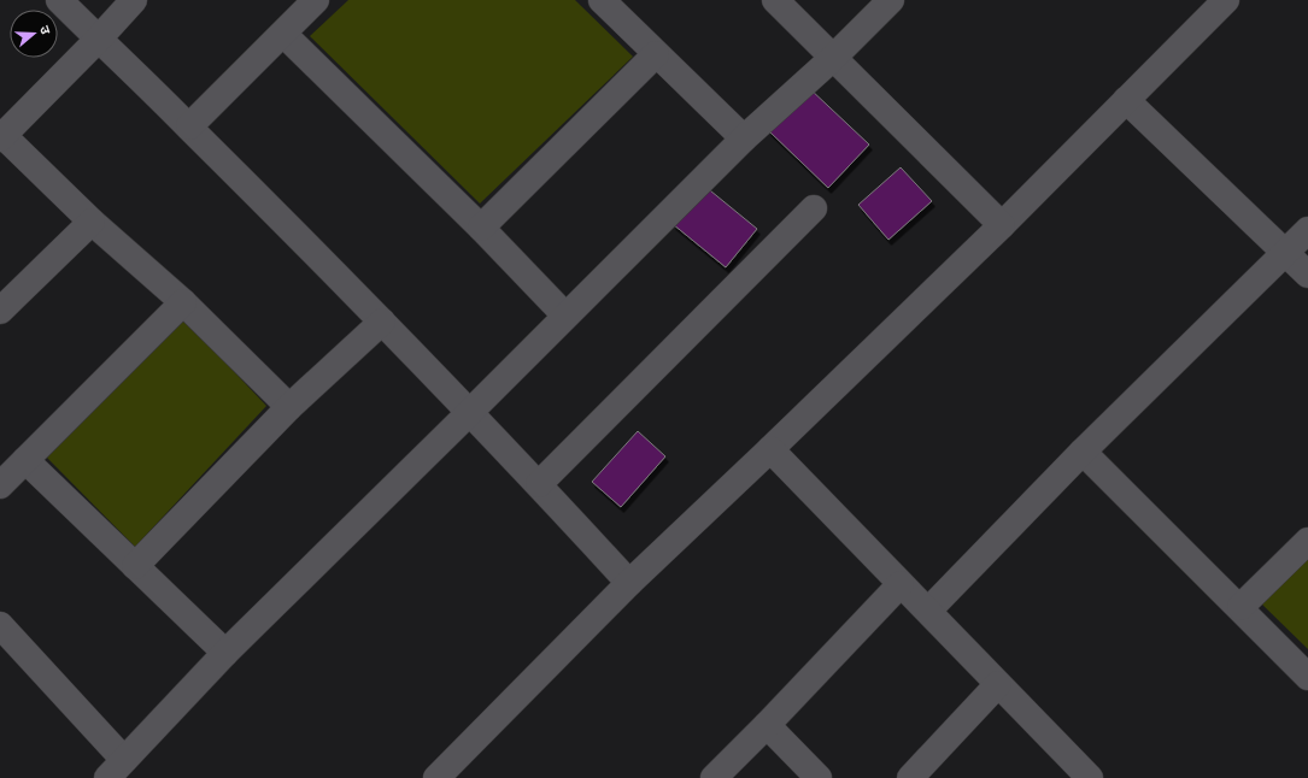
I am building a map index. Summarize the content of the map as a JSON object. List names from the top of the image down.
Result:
{
  "north": "right"
}
